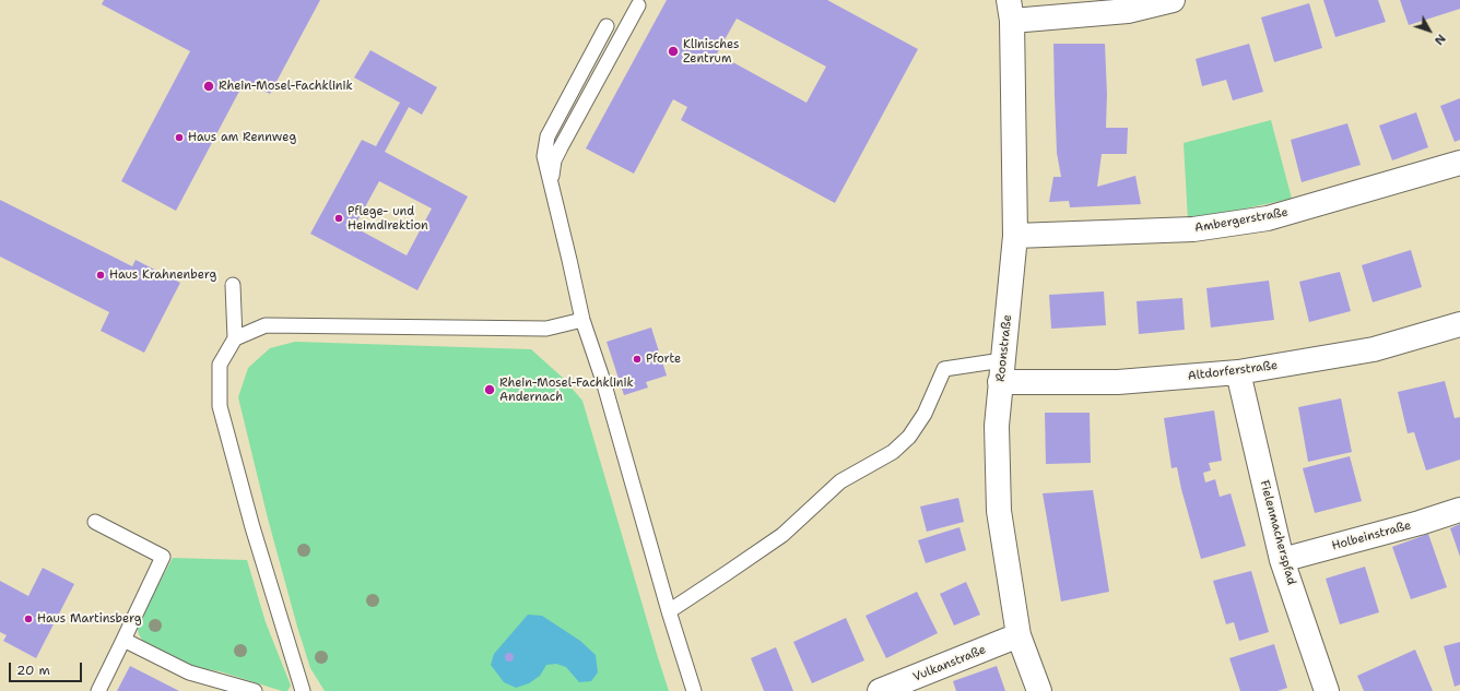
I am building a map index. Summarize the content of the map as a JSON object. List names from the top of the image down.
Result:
{
  "streets": {
    "street": [
      "Ambergerstraße",
      "Roonstraße",
      "Altdorferstraße",
      "Fielenmacherspfad",
      "Holbeinstraße",
      "Vulkanstraße"
    ]
  },
  "crossings": [
    ["Ambergerstraße", "Roonstraße"],
    ["Roonstraße", "Altdorferstraße"],
    ["Roonstraße", "Vulkanstraße"],
    ["Altdorferstraße", "Fielenmacherspfad"],
    ["Fielenmacherspfad", "Holbeinstraße"]
  ],
  "places": [
    "Klinisches Zentrum",
    "Rhein-Mosel-Fachklinik",
    "Haus am Rennweg",
    "Pflege- und Heimdirektion",
    "Haus Krahnenberg",
    "Pforte",
    "Rhein-Mosel-Fachklinik Andernach",
    "Haus Martinsberg"
  ],
  "scale_bar": "20 m",
  "north": "bottom right"
}
